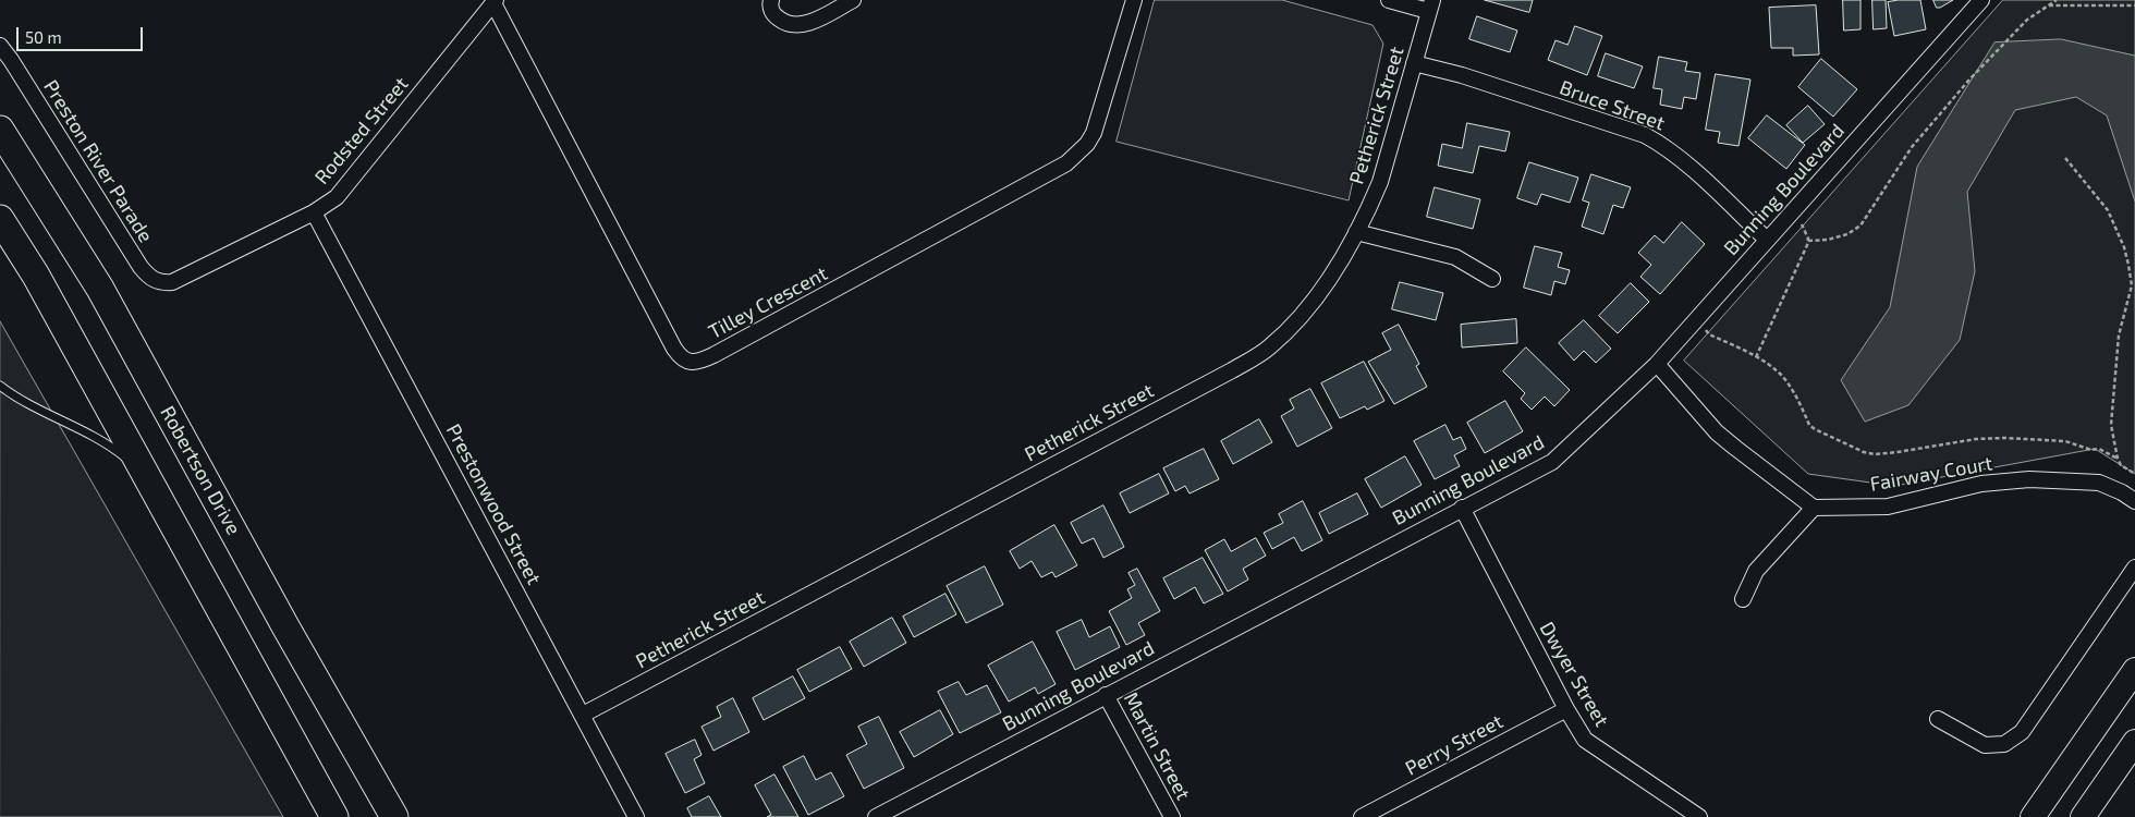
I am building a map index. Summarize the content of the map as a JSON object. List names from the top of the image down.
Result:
{
  "streets": {
    "highway": ["Robertson Drive"],
    "street": [
      "Bruce Street",
      "Petherick Street",
      "Rodsted Street",
      "Preston River Parade",
      "Bunning Boulevard",
      "Tilley Crescent",
      "Fairway Court",
      "Prestonwood Street",
      "Dwyer Street",
      "Perry Street",
      "Martin Street"
    ]
  },
  "crossings": [
    ["Bruce Street", "Petherick Street"],
    ["Bruce Street", "Bunning Boulevard"],
    ["Petherick Street", "Prestonwood Street"],
    ["Rodsted Street", "Preston River Parade"],
    ["Rodsted Street", "Tilley Crescent"],
    ["Rodsted Street", "Prestonwood Street"],
    ["Bunning Boulevard", "Dwyer Street"],
    ["Bunning Boulevard", "Martin Street"],
    ["Dwyer Street", "Perry Street"]
  ],
  "scale_bar": "50 m"
}
